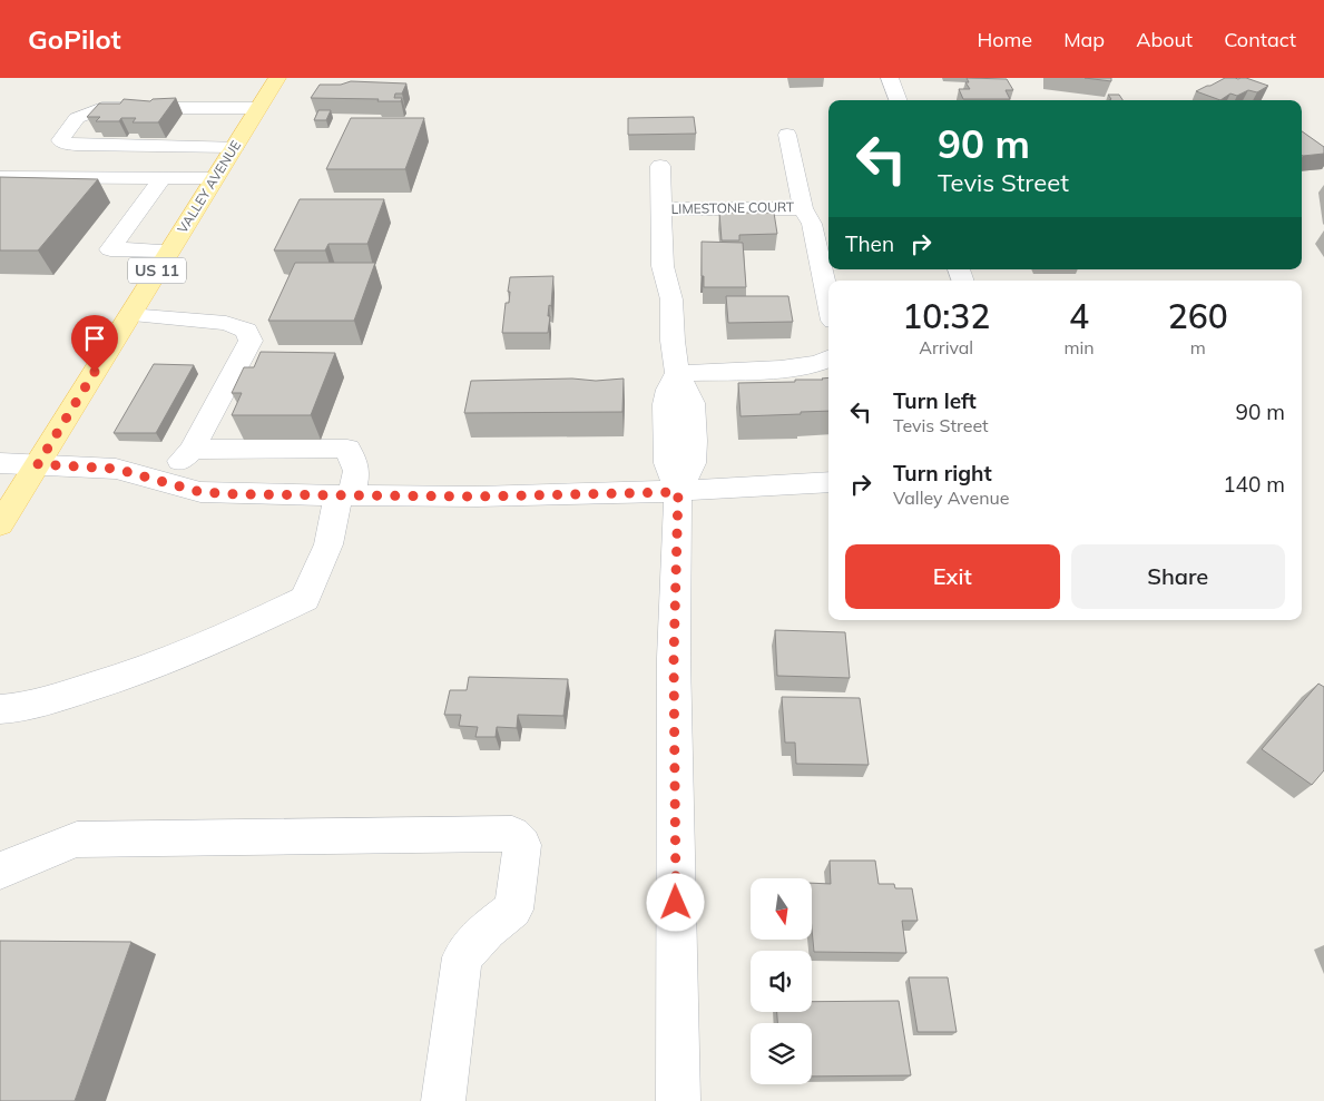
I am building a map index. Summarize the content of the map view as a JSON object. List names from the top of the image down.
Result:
{
  "streets": {
    "main road": ["VALLEY AVENUE", "US 11"],
    "street": ["LIMESTONE COURT"]
  },
  "north": "bottom",
  "page": {
    "header": "GoPilot",
    "nav": [
      "Home",
      "Map",
      "About",
      "Contact"
    ],
    "turn": ["90 m", "Tevis Street"],
    "then": "Then",
    "eta": [
      "10:32",
      "Arrival",
      "4",
      "min",
      "260",
      "m"
    ],
    "list": [
      {
        "name": "Turn left",
        "note": "Tevis Street",
        "value": "90 m"
      },
      {
        "name": "Turn right",
        "note": "Valley Avenue",
        "value": "140 m"
      }
    ],
    "buttons": ["Exit", "Share"]
  }
}
